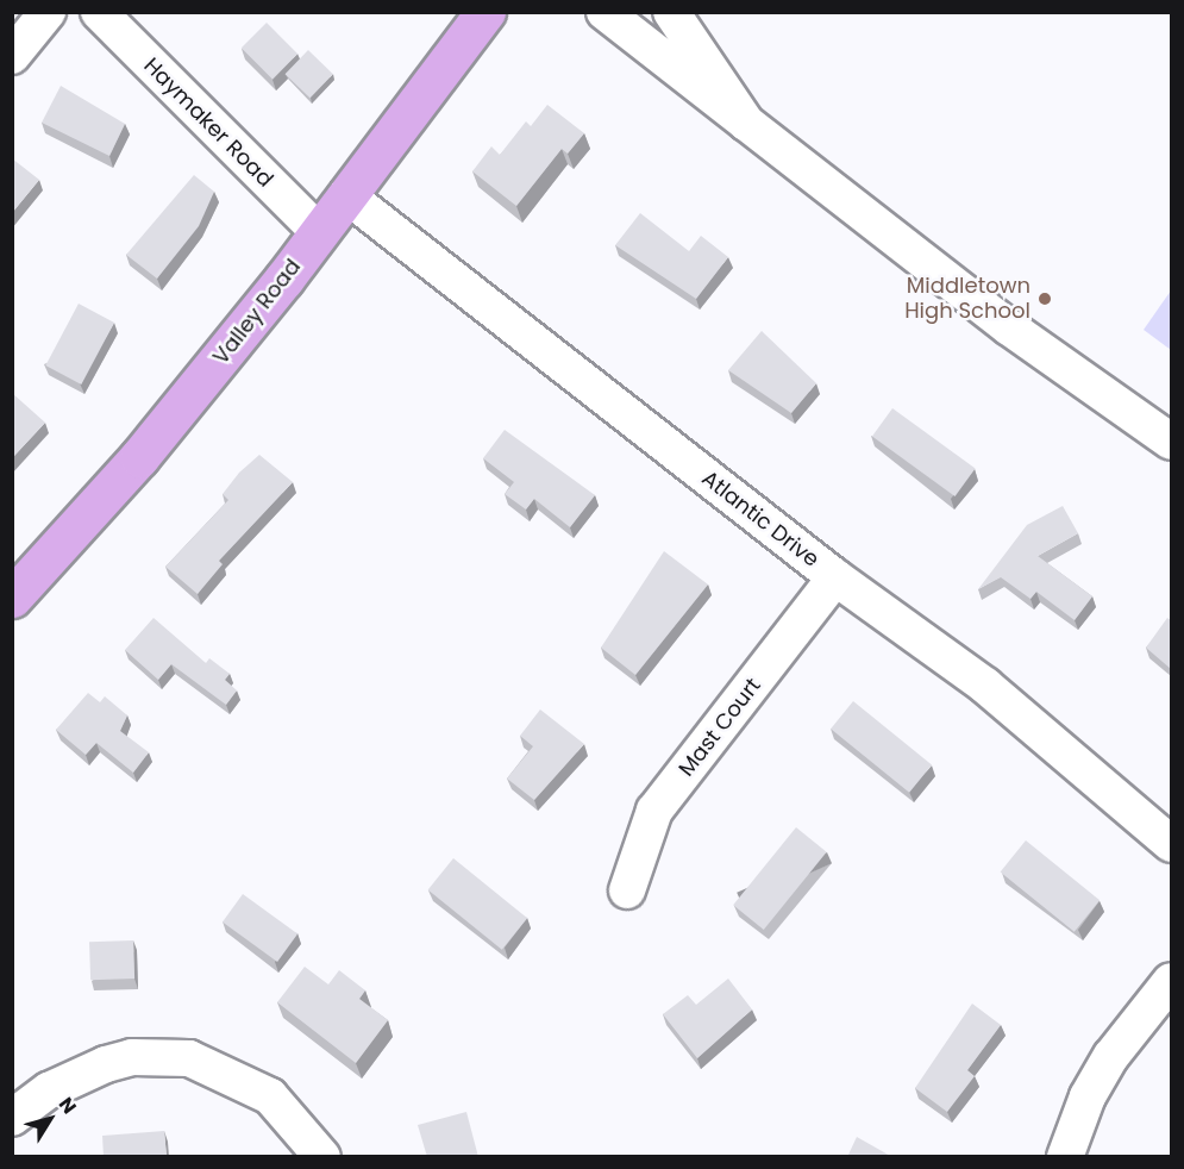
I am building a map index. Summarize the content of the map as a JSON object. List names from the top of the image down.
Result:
{
  "streets": {
    "main road": ["Valley Road"],
    "street": ["Haymaker Road", "Atlantic Drive", "Mast Court"]
  },
  "crossings": [
    ["Haymaker Road", "Valley Road"],
    ["Valley Road", "Atlantic Drive"],
    ["Atlantic Drive", "Mast Court"]
  ],
  "places": ["Middletown High School"],
  "north": "top right"
}
